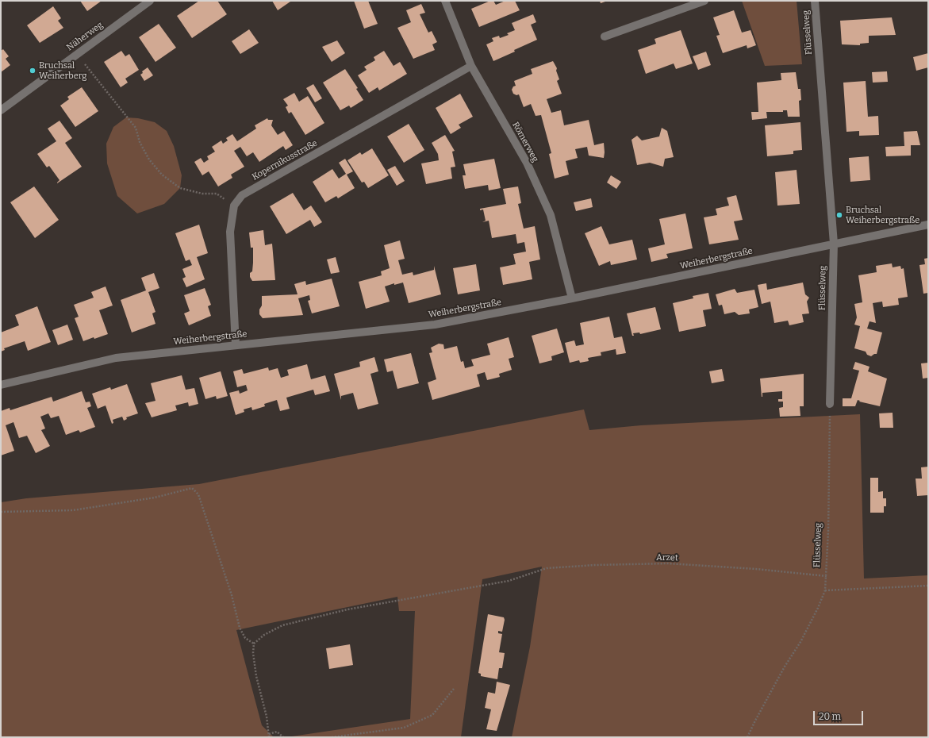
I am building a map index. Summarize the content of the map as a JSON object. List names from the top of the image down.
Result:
{
  "streets": {
    "street": [
      "Flüsselweg",
      "Näherweg",
      "Römerweg",
      "Kopernikusstraße",
      "Weiherbergstraße"
    ],
    "path": ["Arzet"]
  },
  "crossings": [
    ["Flüsselweg", "Weiherbergstraße"],
    ["Flüsselweg", "Arzet"],
    ["Römerweg", "Kopernikusstraße"],
    ["Römerweg", "Weiherbergstraße"]
  ],
  "places": ["Bruchsal Weiherberg", "Bruchsal Weiherbergstraße"],
  "scale_bar": "20 m"
}
